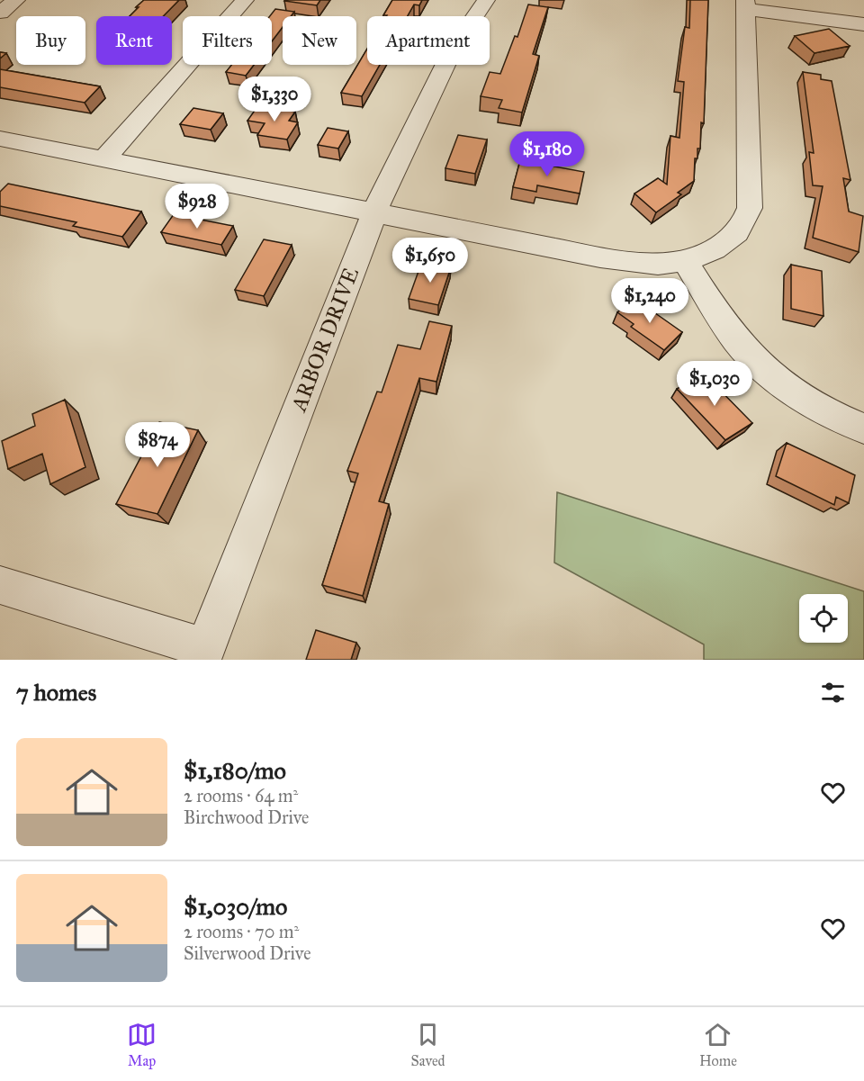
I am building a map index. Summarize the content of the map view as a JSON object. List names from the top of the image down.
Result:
{
  "streets": {
    "street": ["ARBOR DRIVE"]
  },
  "page": {
    "chip": [
      "Buy",
      "Rent",
      "Filters",
      "New",
      "Apartment"
    ],
    "price": [
      "$1,330",
      "$1,180",
      "$928",
      "$1,650",
      "$1,240",
      "$1,030",
      "$874"
    ],
    "heading": "7 homes",
    "list": [
      {
        "name": "$1,180/mo",
        "note": "2 rooms · 64 m² · Birchwood Drive"
      },
      {
        "name": "$1,030/mo",
        "note": "2 rooms · 70 m² · Silverwood Drive"
      }
    ],
    "tabs": ["Map", "Saved", "Home"]
  }
}
